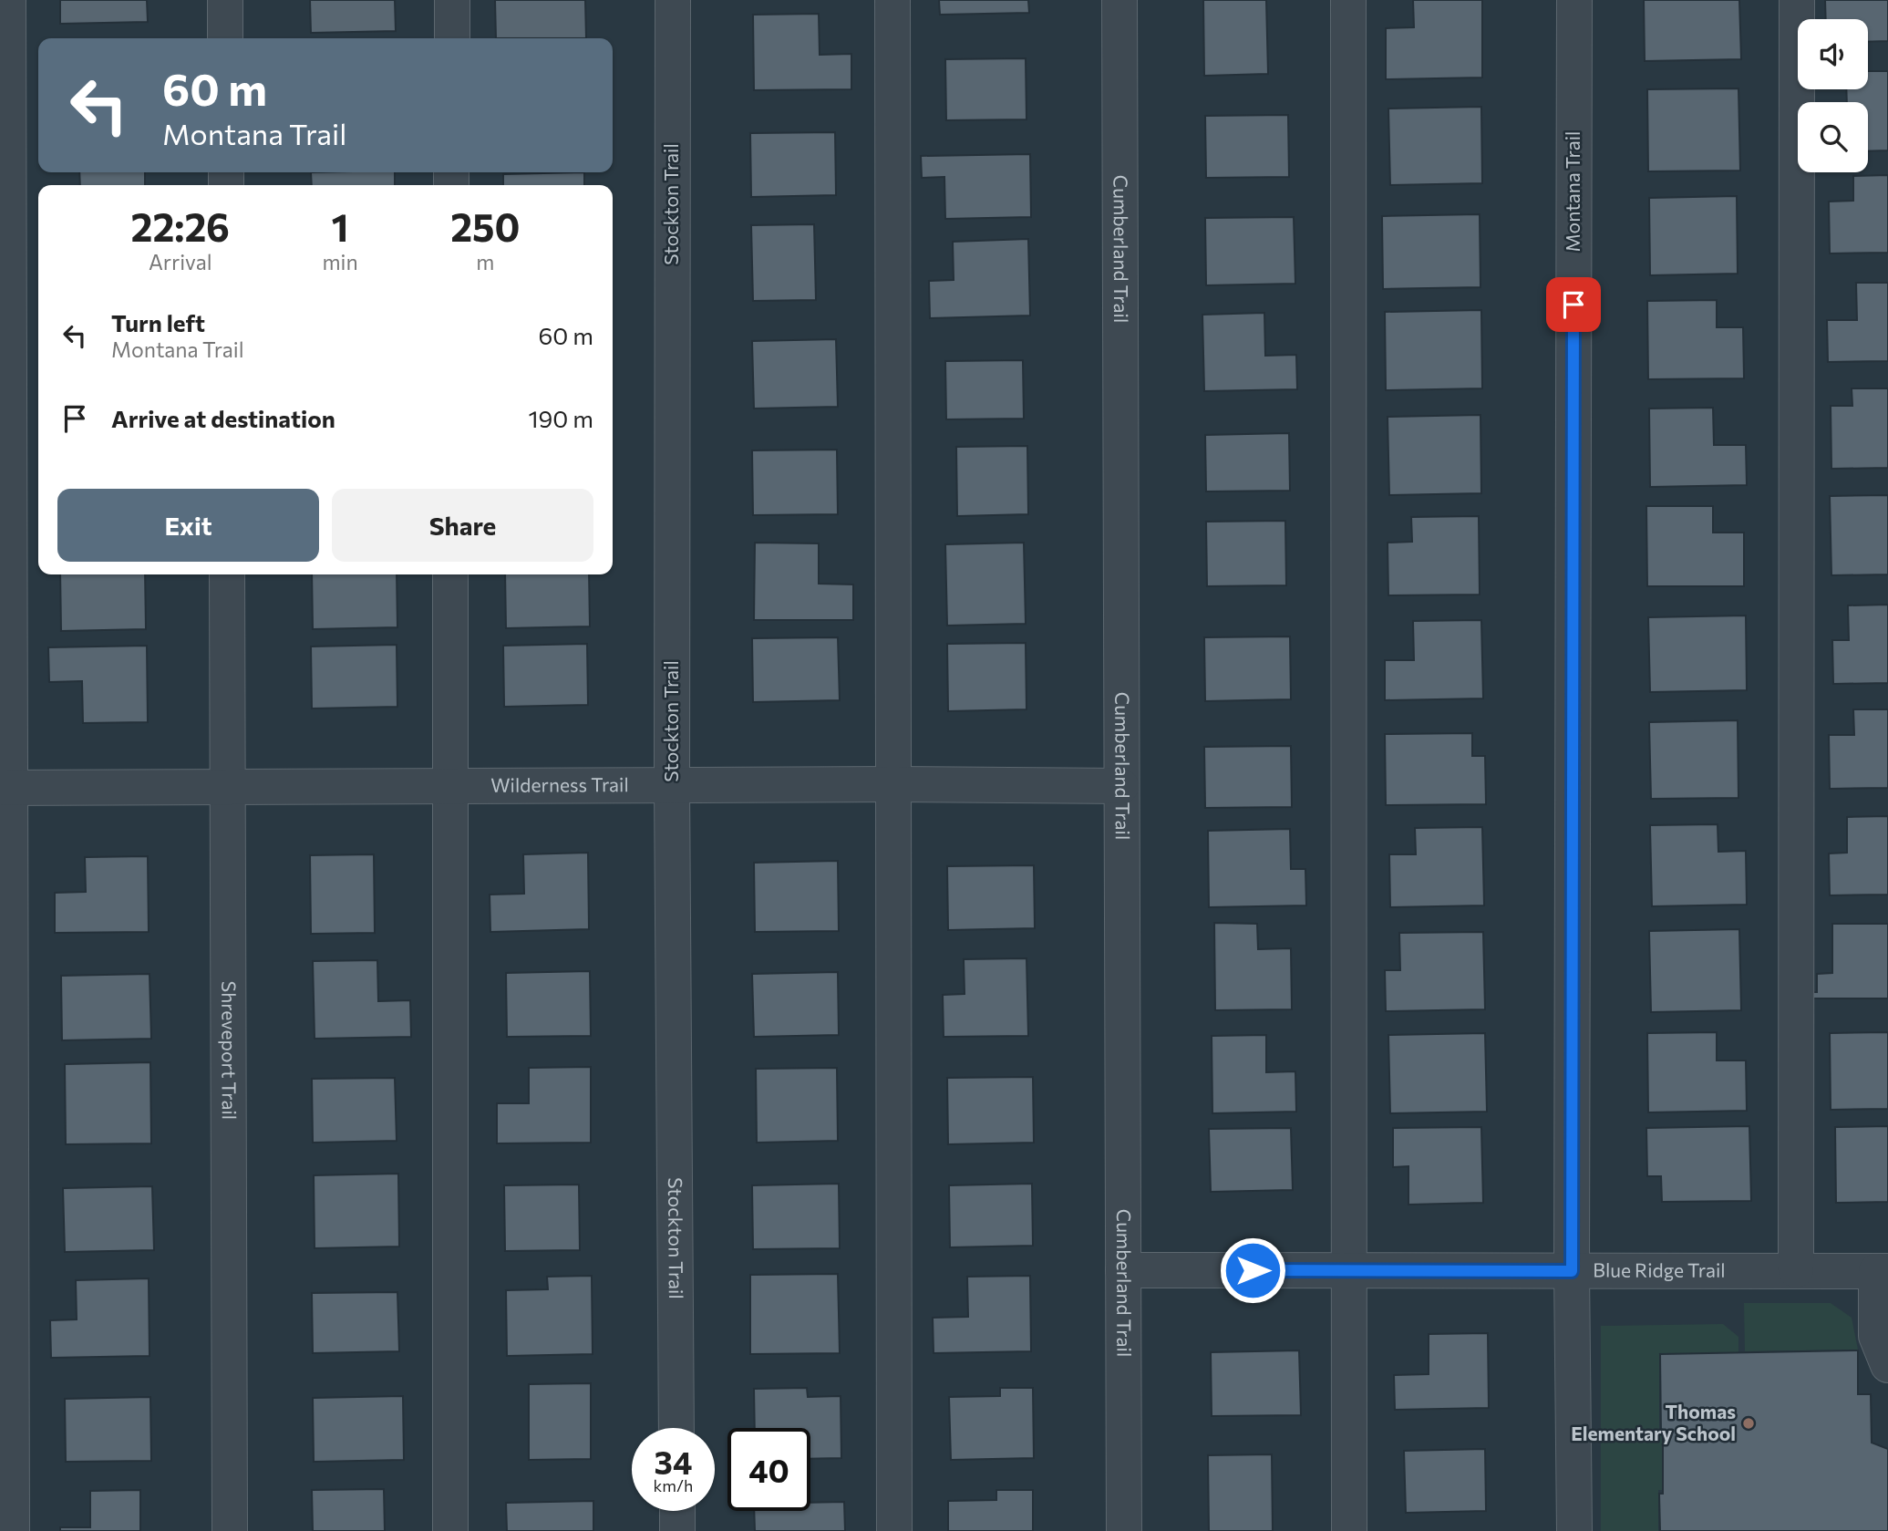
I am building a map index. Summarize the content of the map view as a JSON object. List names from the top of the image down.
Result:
{
  "streets": {
    "street": [
      "Montana Trail",
      "Stockton Trail",
      "Cumberland Trail",
      "Wilderness Trail",
      "Shreveport Trail",
      "Blue Ridge Trail"
    ]
  },
  "crossings": [
    ["Montana Trail", "Blue Ridge Trail"],
    ["Stockton Trail", "Wilderness Trail"],
    ["Cumberland Trail", "Wilderness Trail"],
    ["Cumberland Trail", "Blue Ridge Trail"],
    ["Wilderness Trail", "Shreveport Trail"]
  ],
  "places": ["Thomas Elementary School"],
  "page": {
    "turn": ["60 m", "Montana Trail"],
    "eta": [
      "22:26",
      "Arrival",
      "1",
      "min",
      "250",
      "m"
    ],
    "list": [
      {
        "name": "Turn left",
        "note": "Montana Trail",
        "value": "60 m"
      },
      {
        "name": "Arrive at destination",
        "value": "190 m"
      }
    ],
    "buttons": ["Exit", "Share"],
    "speed": "34 km/h",
    "limit": "40"
  }
}
